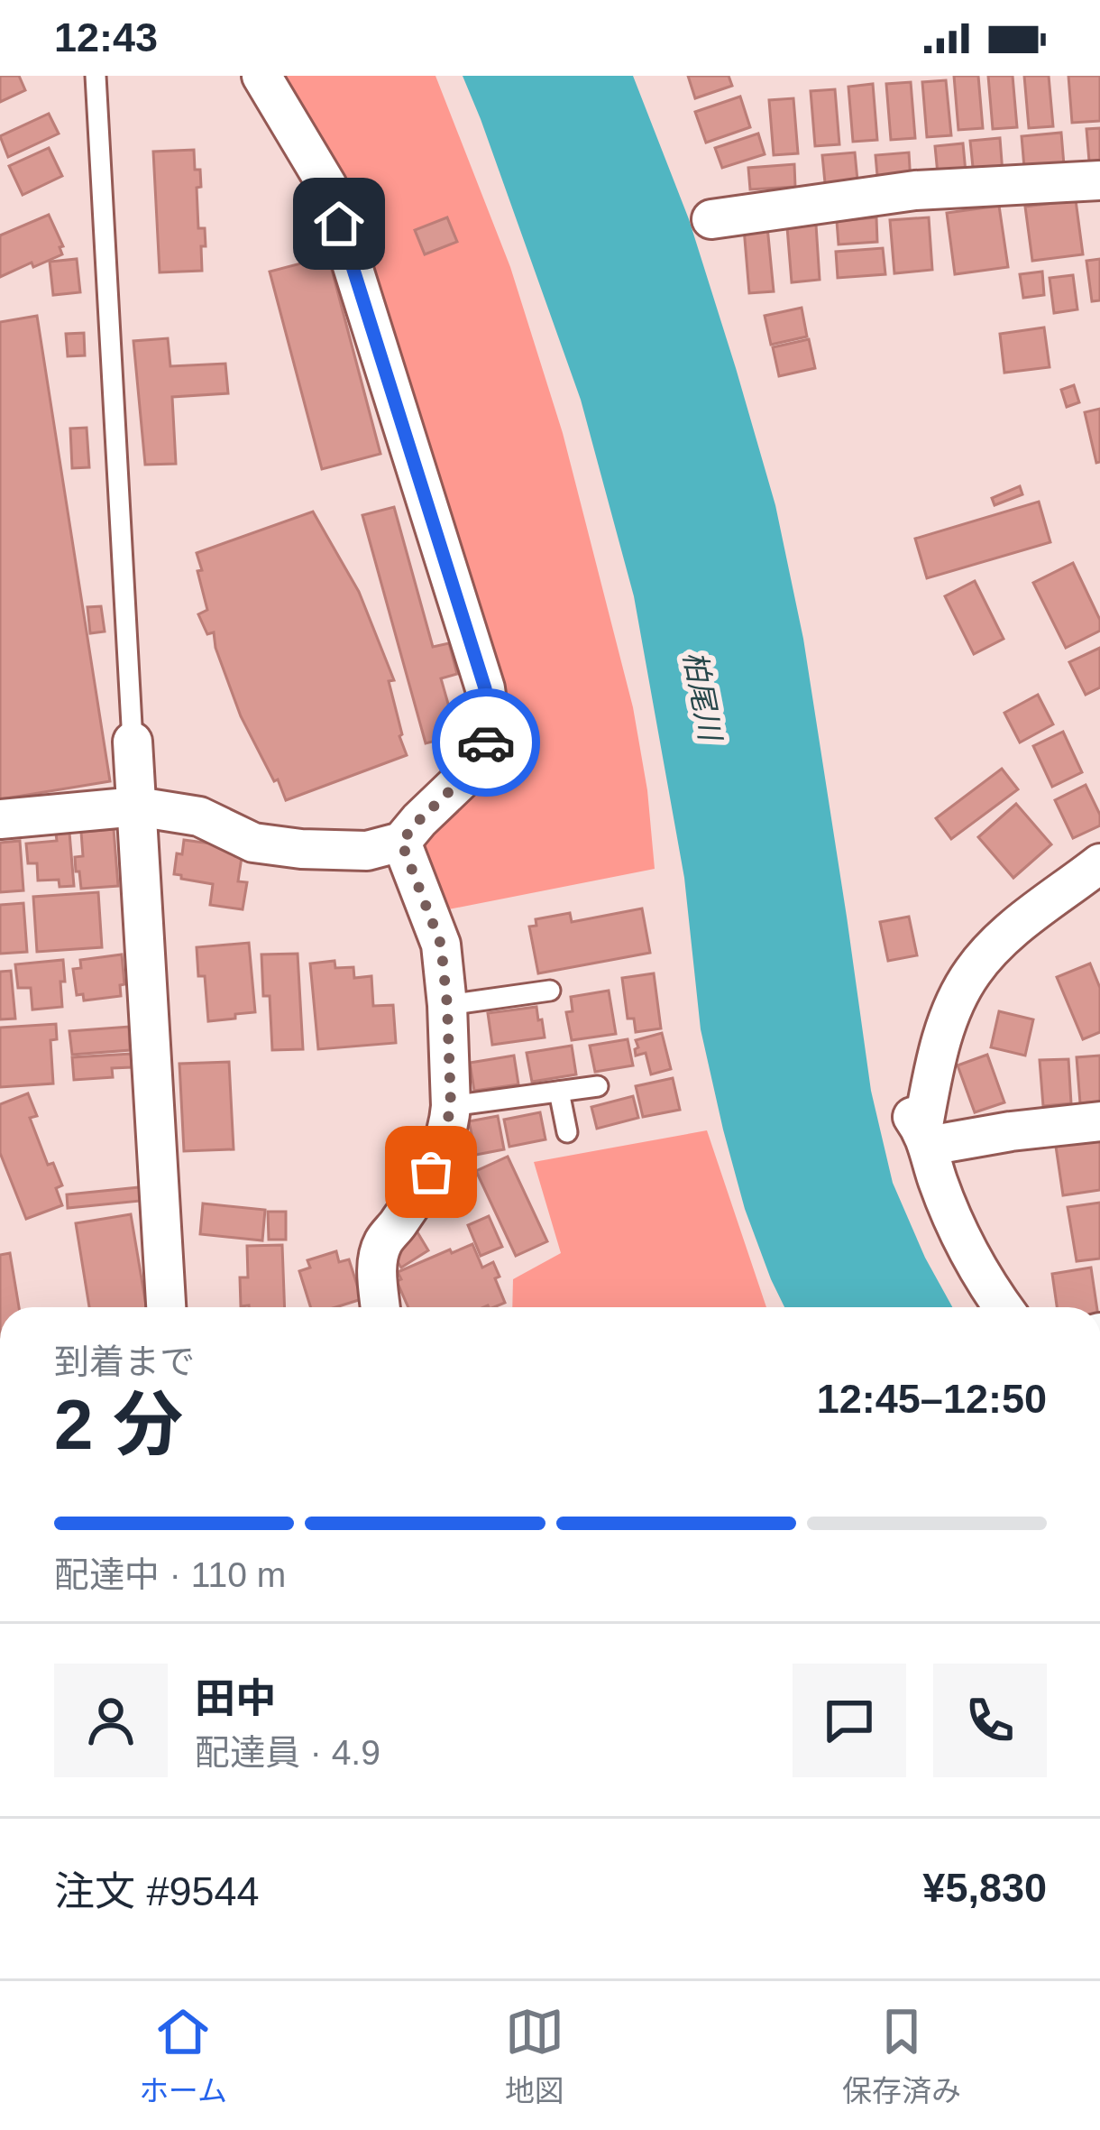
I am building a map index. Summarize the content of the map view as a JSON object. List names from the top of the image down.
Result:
{
  "water": ["柏尾川"],
  "page": {
    "status": "12:43",
    "heading": ["2 分", "到着まで", "12:45–12:50"],
    "panel": [
      "田中",
      "配達員 · 4.9",
      "注文 #9544",
      "¥5,830"
    ],
    "bar": "配達中 · 110 m",
    "tabs": ["ホーム", "地図", "保存済み"]
  }
}
